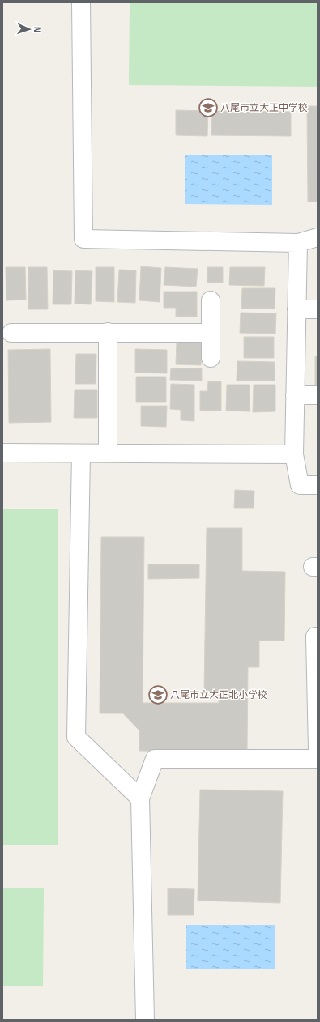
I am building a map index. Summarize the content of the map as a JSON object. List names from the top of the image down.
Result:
{
  "places": {
    "school or university": ["八尾市立大正中学校", "八尾市立大正北小学校"]
  },
  "north": "right"
}
